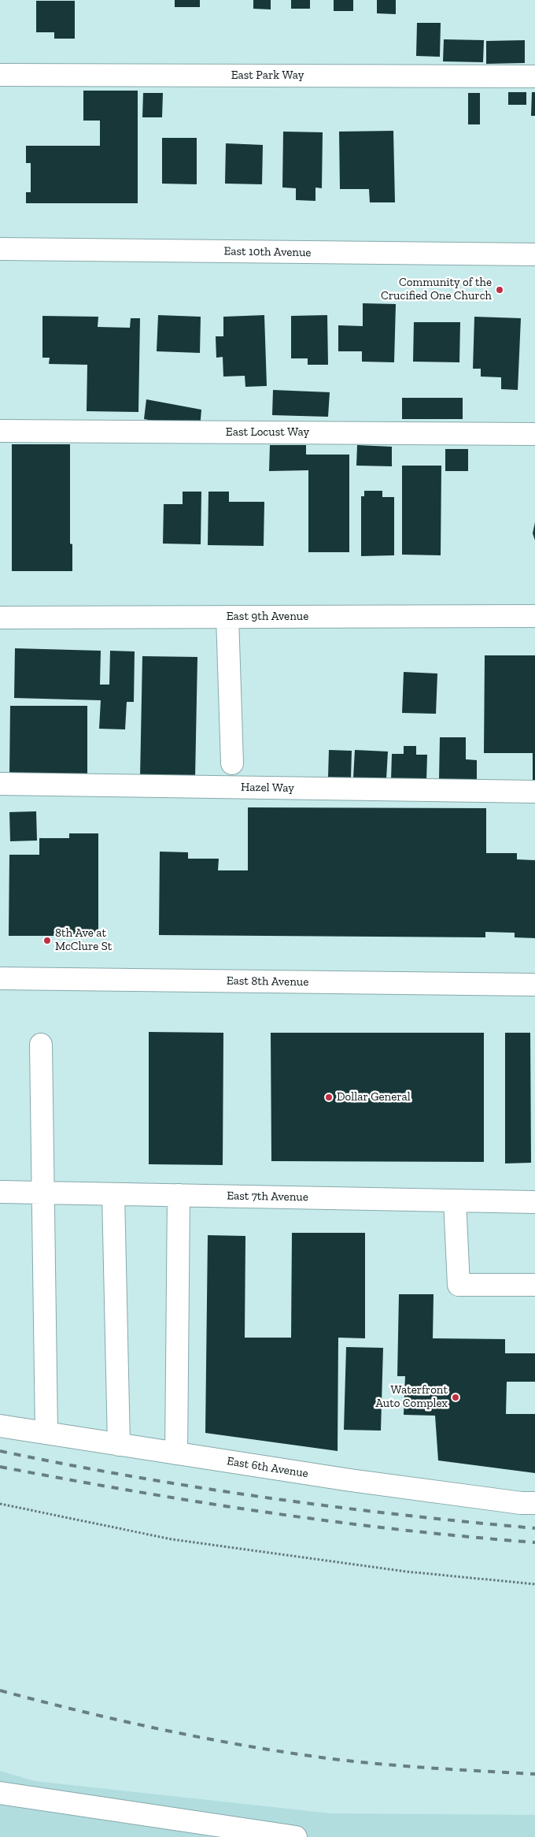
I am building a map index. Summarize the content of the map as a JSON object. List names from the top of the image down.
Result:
{
  "streets": {
    "street": [
      "East Park Way",
      "East 10th Avenue",
      "East Locust Way",
      "East 9th Avenue",
      "Hazel Way",
      "East 8th Avenue",
      "East 7th Avenue",
      "East 6th Avenue"
    ]
  },
  "places": [
    "Community of the Crucified One Church",
    "8th Ave at McClure St",
    "Dollar General",
    "Waterfront Auto Complex"
  ]
}
